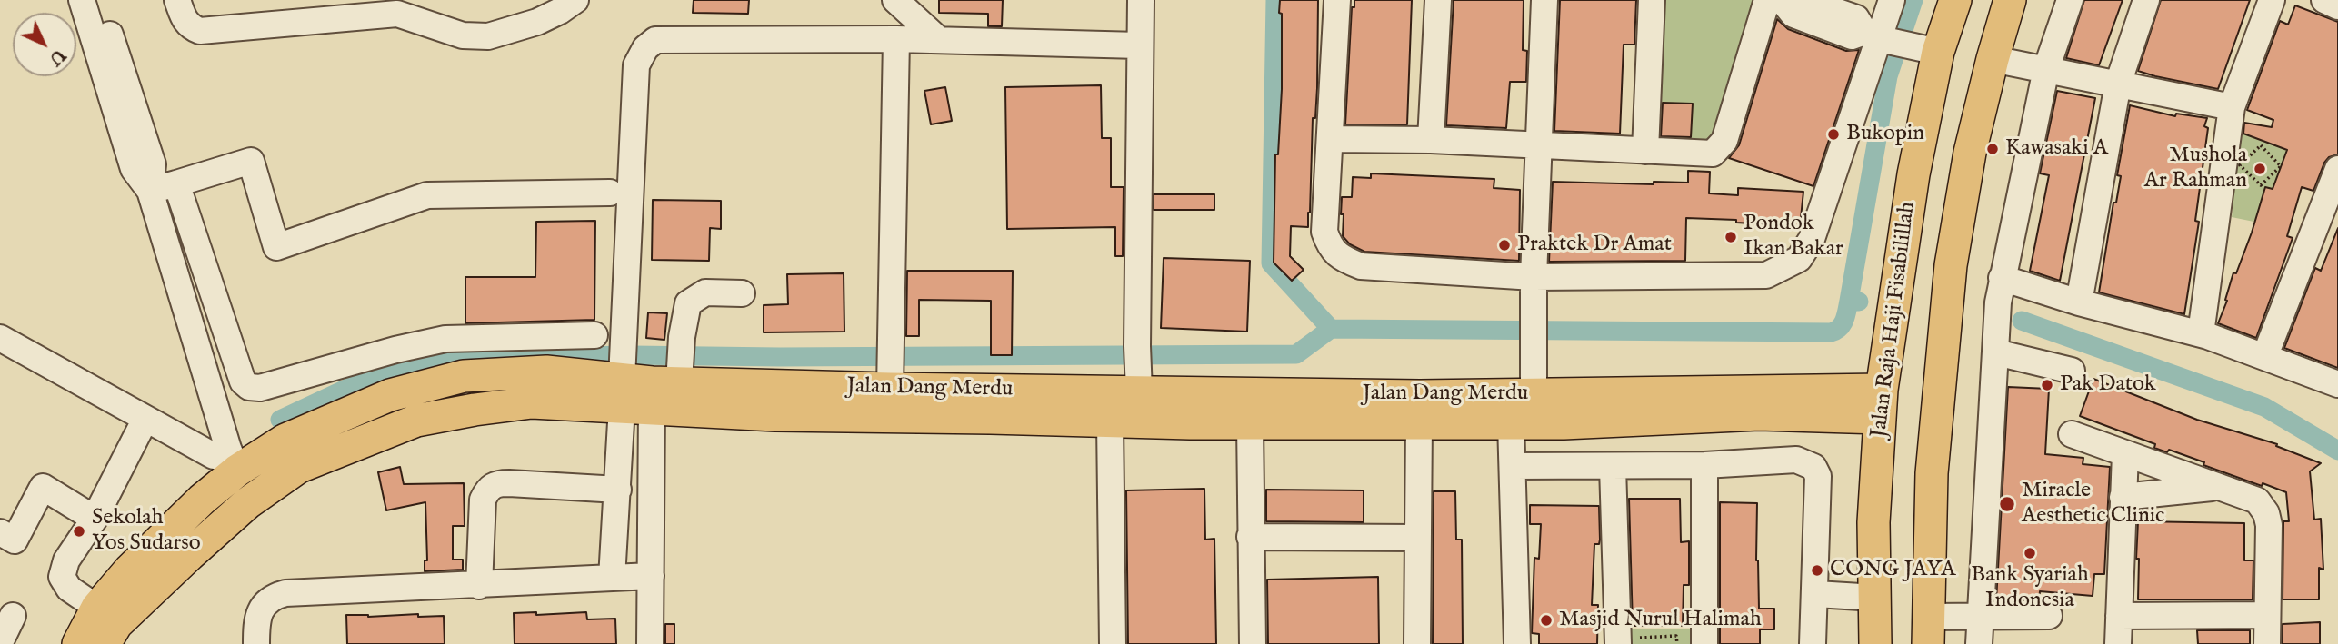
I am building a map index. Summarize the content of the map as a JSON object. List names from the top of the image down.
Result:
{
  "streets": {
    "main road": ["Jalan Raja Haji Fisabilillah", "Jalan Dang Merdu"]
  },
  "crossings": [
    ["Jalan Raja Haji Fisabilillah", "Jalan Dang Merdu"]
  ],
  "places": [
    "Bukopin",
    "Kawasaki A",
    "Mushola Ar Rahman",
    "Pondok Ikan Bakar",
    "Praktek Dr Amat",
    "Pak Datok",
    "Miracle Aesthetic Clinic",
    "Sekolah Yos Sudarso",
    "Bank Syariah Indonesia",
    "CONG JAYA",
    "Masjid Nurul Halimah"
  ],
  "north": "bottom right"
}
